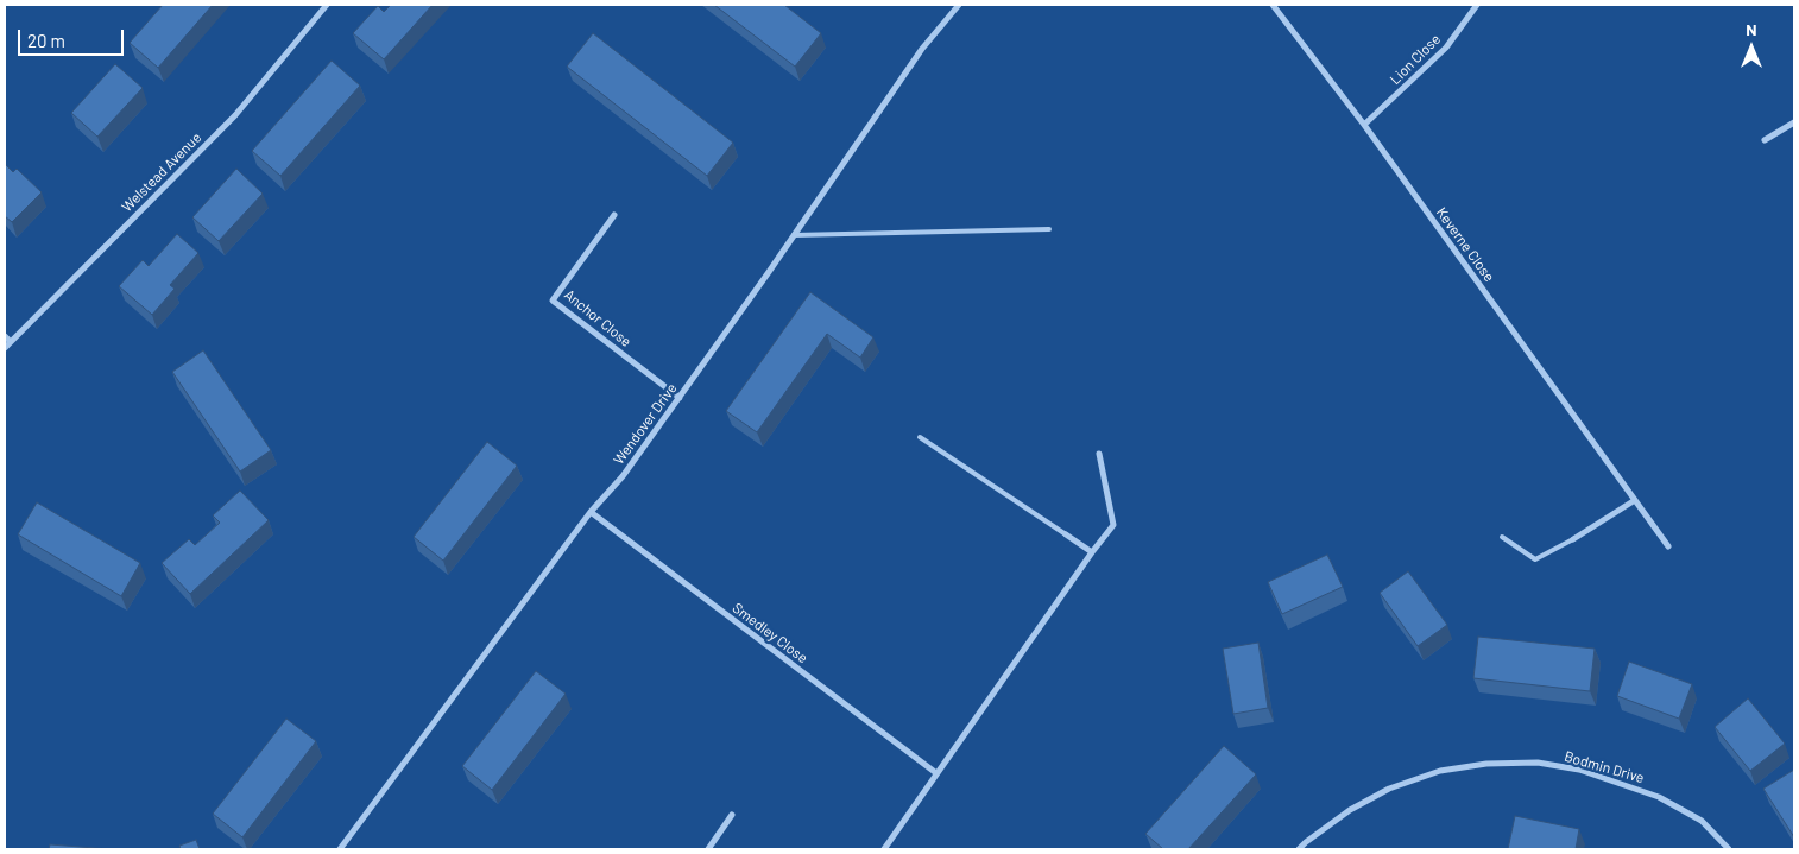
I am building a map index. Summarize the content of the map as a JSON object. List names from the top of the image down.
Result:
{
  "streets": {
    "street": [
      "Lion Close",
      "Welstead Avenue",
      "Keverne Close",
      "Anchor Close",
      "Wendover Drive",
      "Smedley Close",
      "Bodmin Drive"
    ]
  },
  "crossings": [
    ["Lion Close", "Keverne Close"],
    ["Anchor Close", "Wendover Drive"],
    ["Wendover Drive", "Smedley Close"]
  ],
  "scale_bar": "20 m",
  "north": "top"
}
